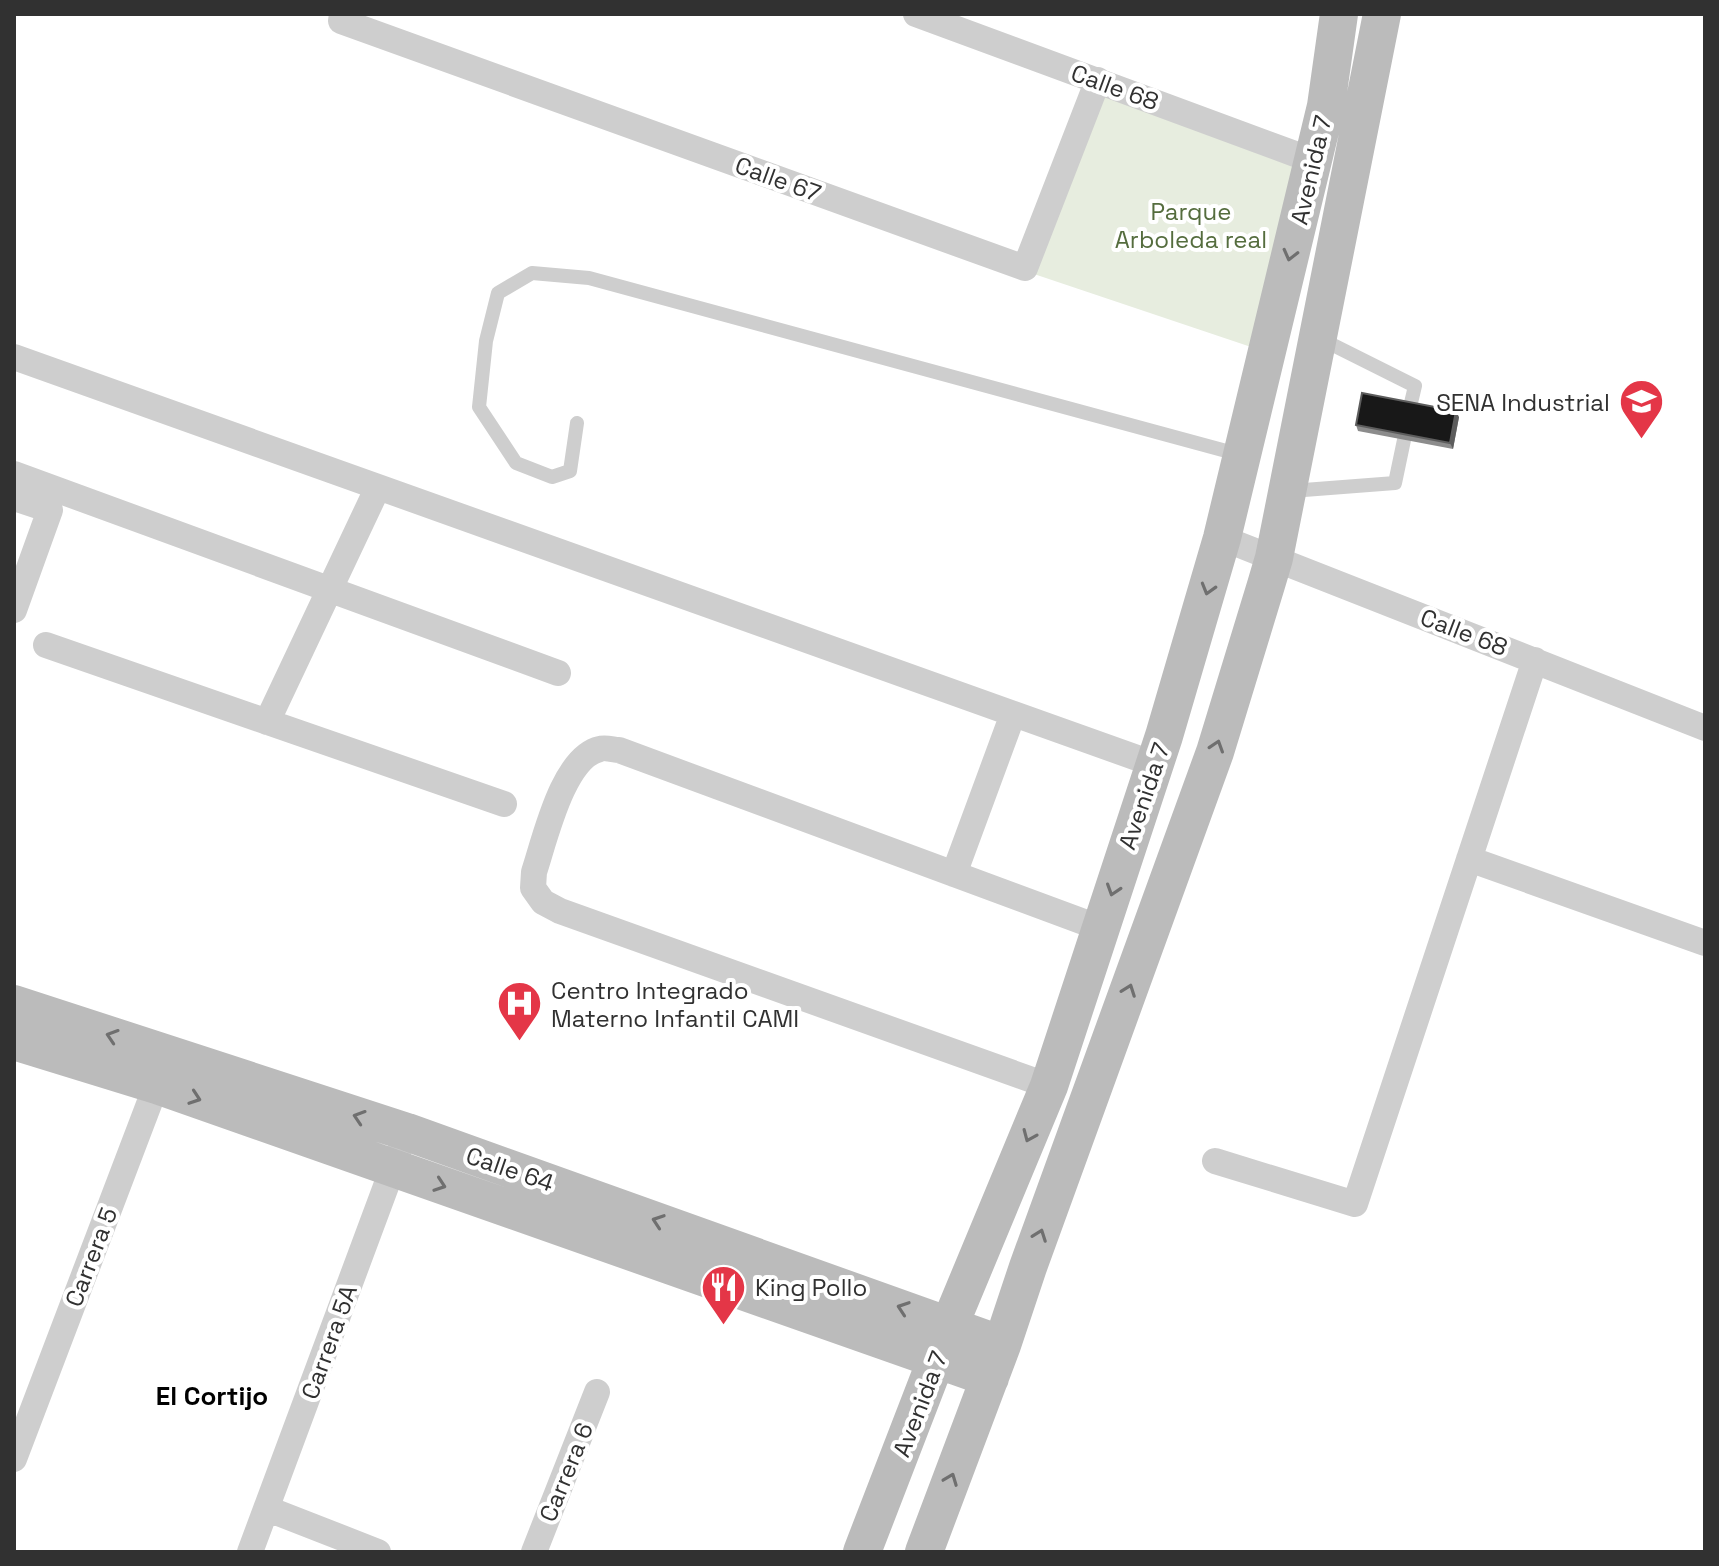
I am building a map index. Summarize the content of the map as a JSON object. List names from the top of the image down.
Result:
{
  "streets": {
    "main road": ["Avenida 7", "Calle 64"],
    "street": [
      "Calle 68",
      "Calle 67",
      "Carrera 5",
      "Carrera 5A",
      "Carrera 6"
    ]
  },
  "crossings": [
    ["Calle 68", "Avenida 7"],
    ["Calle 68", "Calle 67"],
    ["Avenida 7", "Calle 64"],
    ["Calle 64", "Carrera 5"],
    ["Calle 64", "Carrera 5A"]
  ],
  "districts": ["El Cortijo"],
  "parks": ["Parque Arboleda real"],
  "places": {
    "school or university": ["SENA Industrial"],
    "hospital": ["Centro Integrado Materno Infantil CAMI"],
    "restaurant": ["King Pollo"]
  }
}
